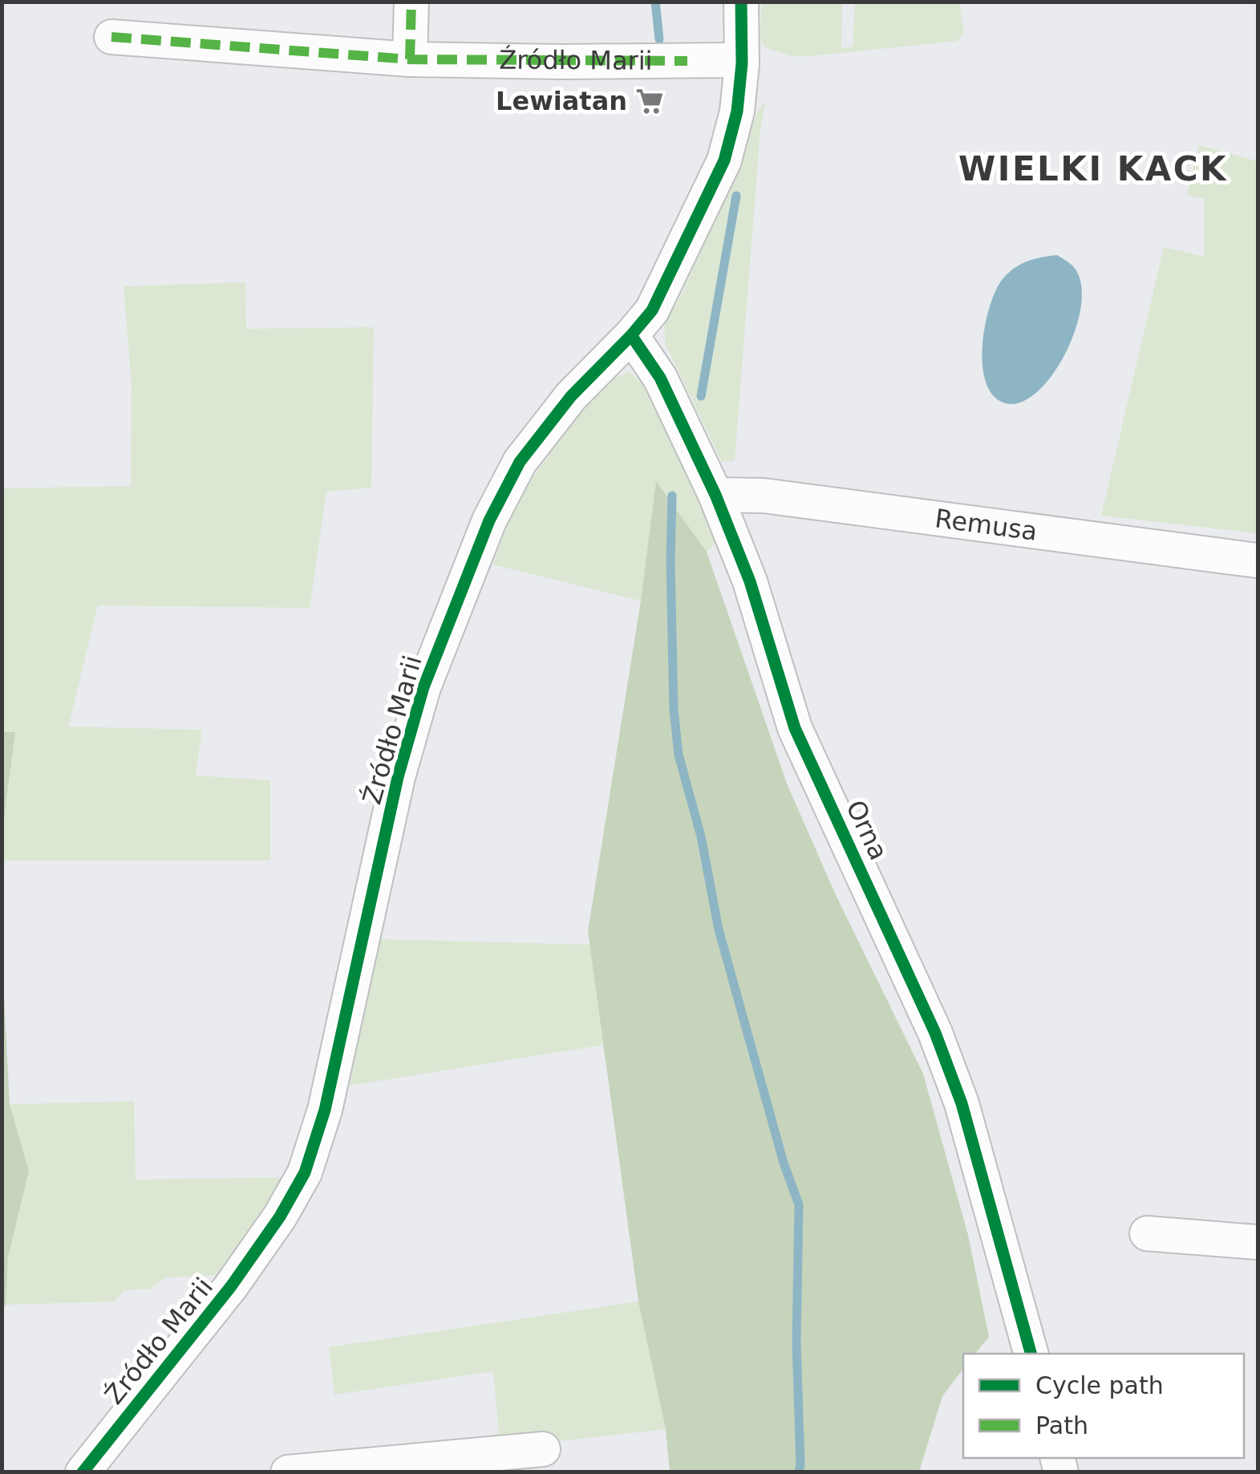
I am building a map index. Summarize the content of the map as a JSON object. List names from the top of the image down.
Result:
{
  "streets": {
    "street": ["Źródło Marii", "Remusa", "Orna"]
  },
  "crossings": [
    ["Źródło Marii", "Orna"],
    ["Remusa", "Orna"]
  ],
  "districts": ["WIELKI KACK"],
  "places": {
    "supermarket": ["Lewiatan"]
  },
  "legend": ["Cycle path", "Path"]
}
